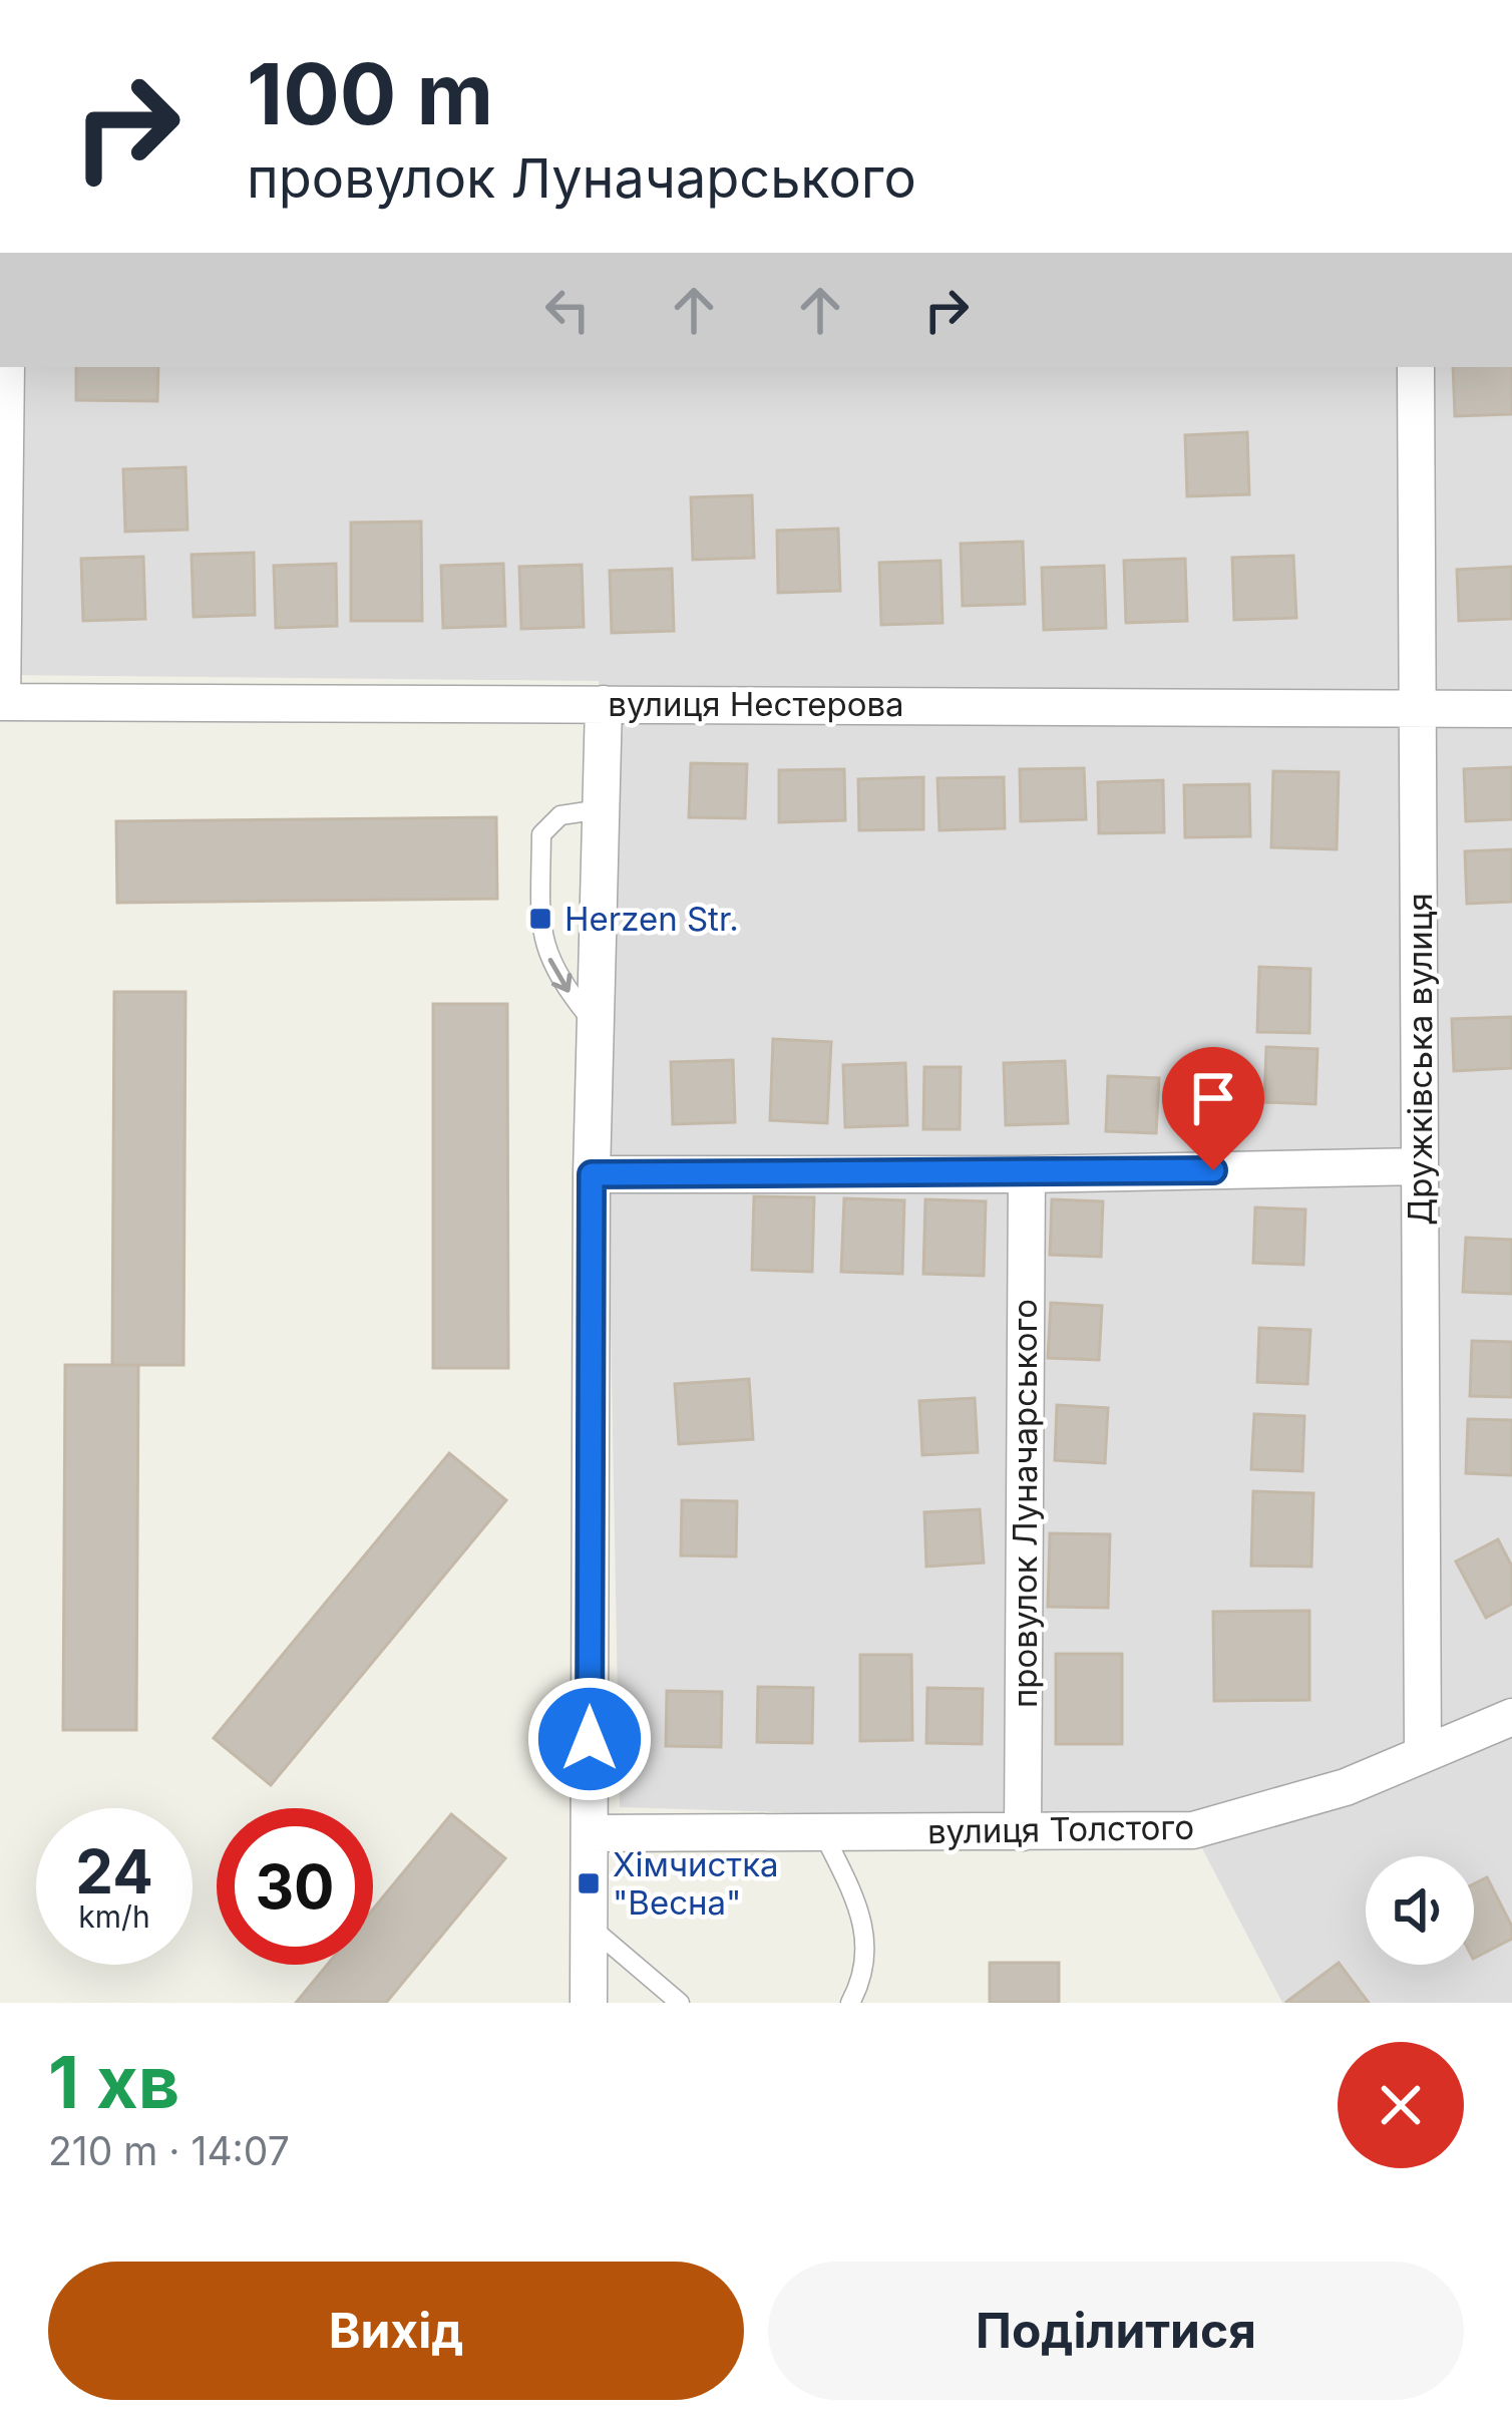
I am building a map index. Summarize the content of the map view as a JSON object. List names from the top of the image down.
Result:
{
  "streets": {
    "street": [
      "вулиця Нестерова",
      "Дружківська вулиця",
      "провулок Луначарського",
      "вулиця Толстого"
    ]
  },
  "crossings": [
    ["вулиця Нестерова", "Дружківська вулиця"],
    ["Дружківська вулиця", "вулиця Толстого"],
    ["провулок Луначарського", "вулиця Толстого"]
  ],
  "places": {
    "transit": ["Herzen Str.", "Хімчистка \"Весна\""]
  },
  "page": {
    "turn": ["100 m", "провулок Луначарського"],
    "speed": "24 km/h",
    "limit": "30",
    "heading": ["1 хв", "210 m · 14:07"],
    "buttons": ["Вихід", "Поділитися"]
  }
}
